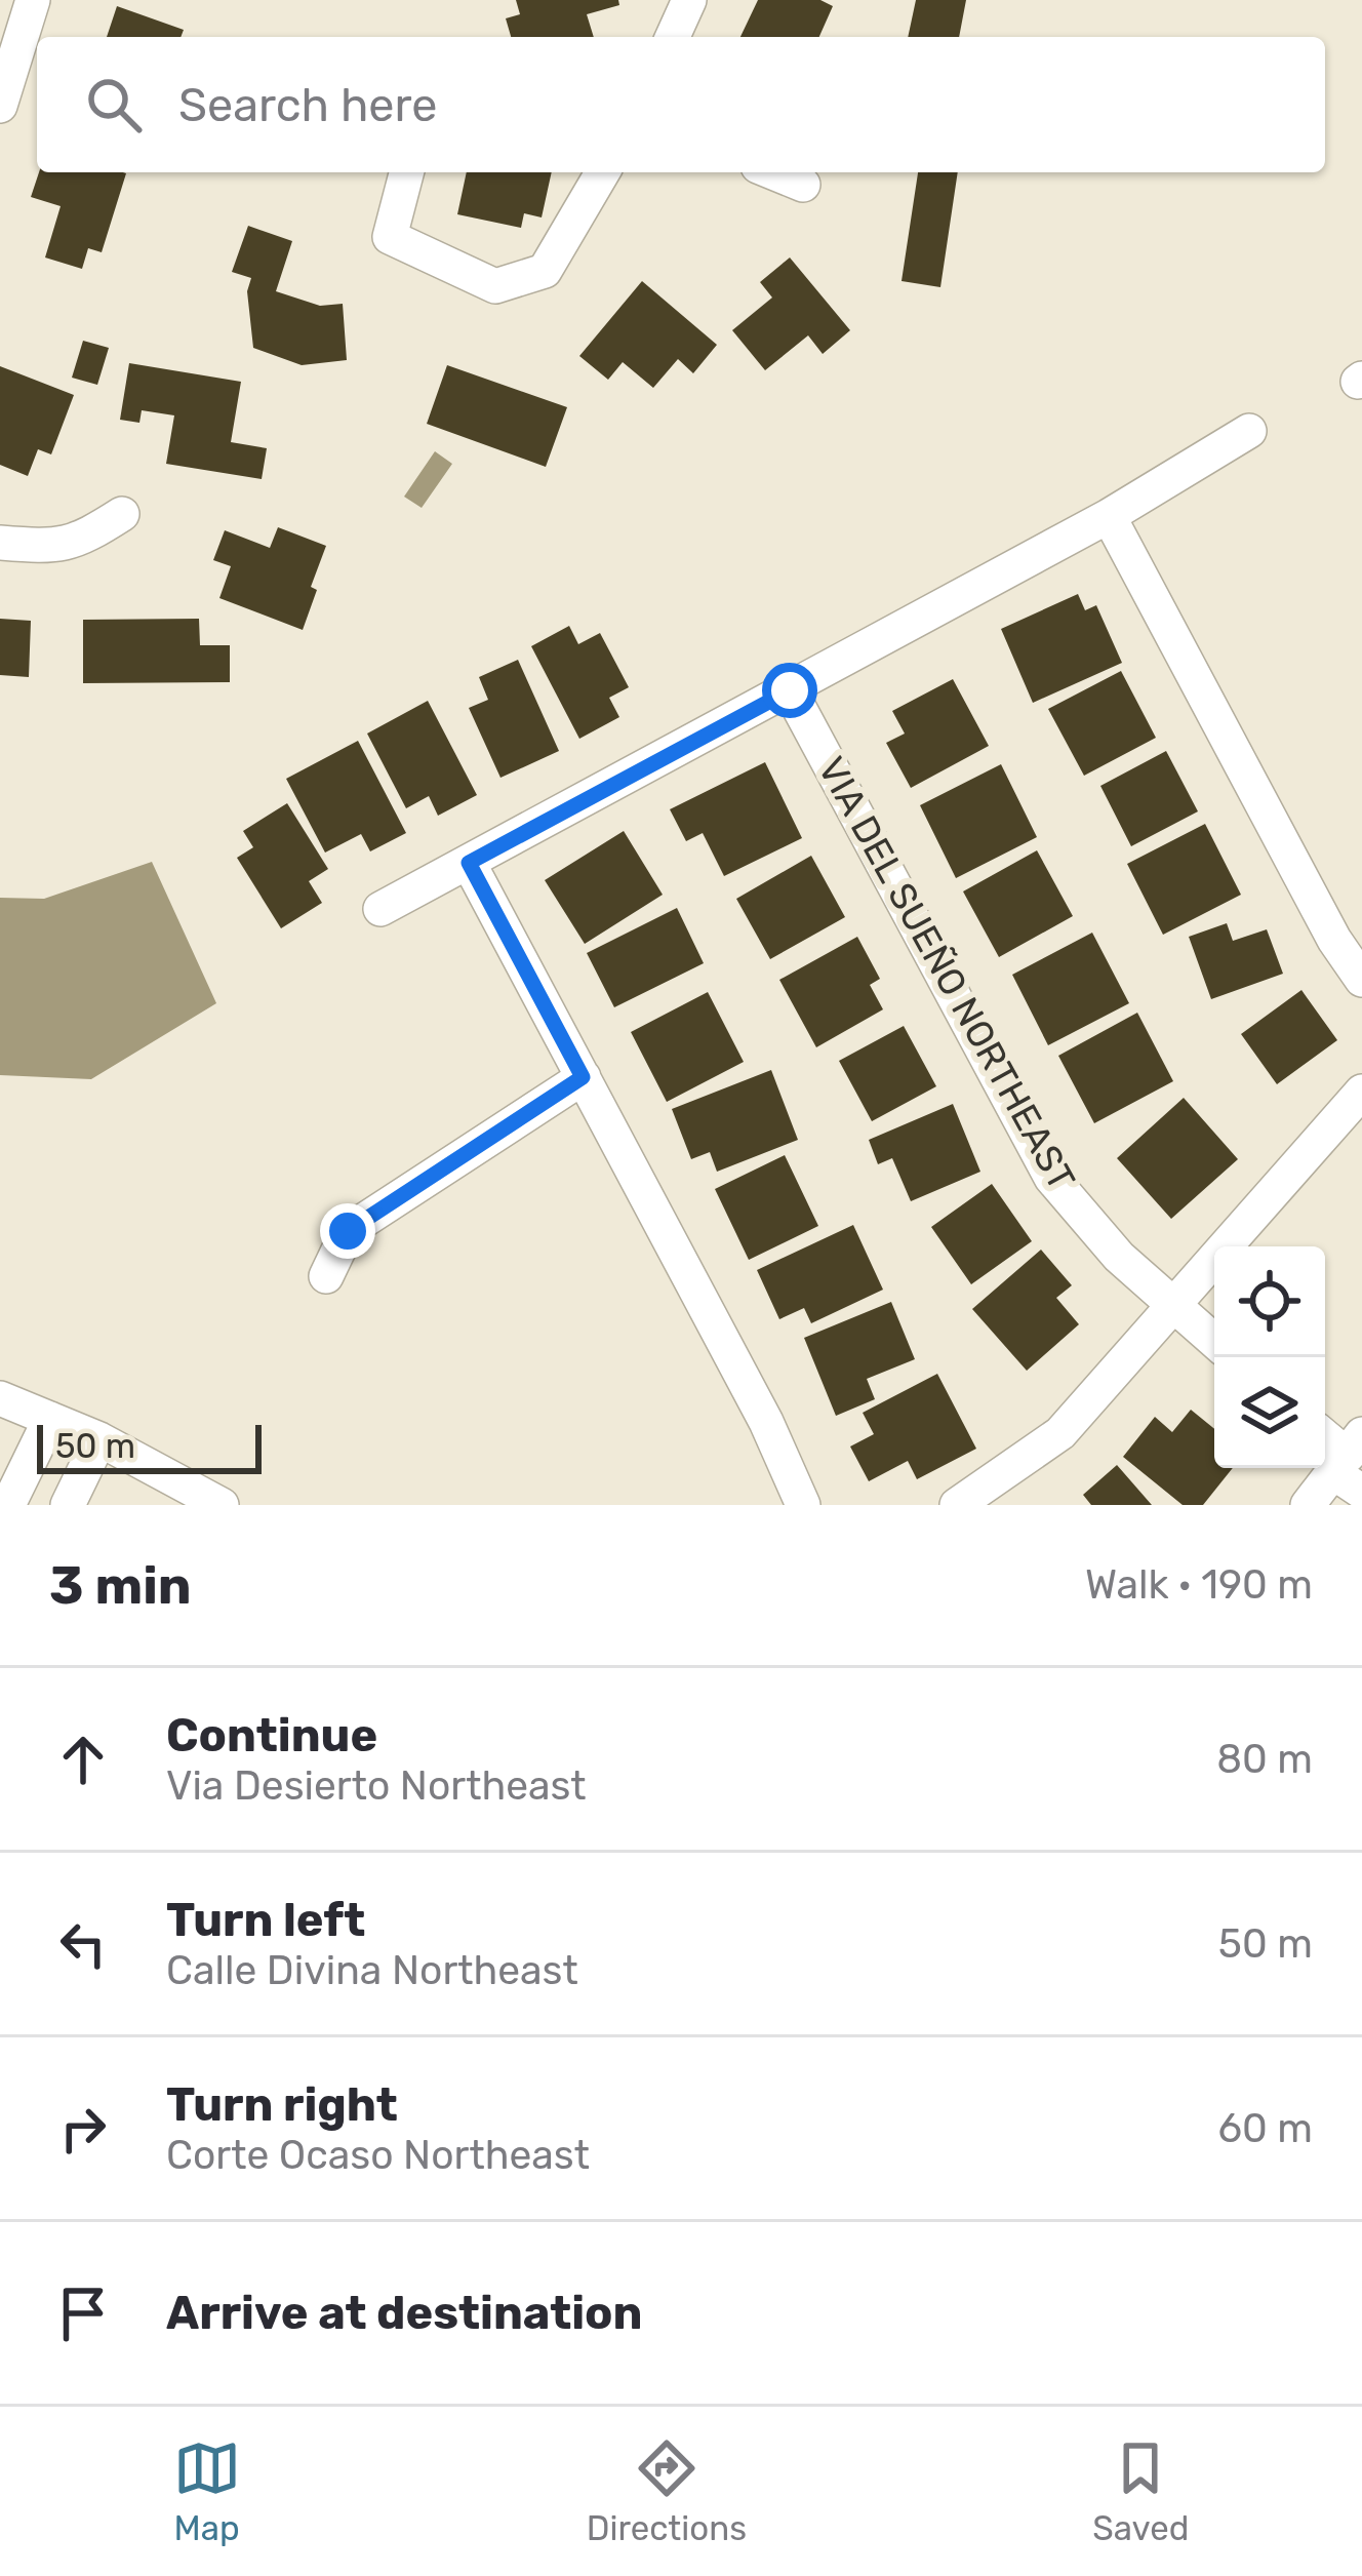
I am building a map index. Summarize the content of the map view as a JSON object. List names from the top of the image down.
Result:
{
  "streets": {
    "street": ["VIA DEL SUEÑO NORTHEAST"]
  },
  "scale_bar": "50 m",
  "page": {
    "search": "Search here",
    "scale": "50 m",
    "heading": ["3 min", "Walk · 190 m"],
    "list": [
      ["Continue", "Via Desierto Northeast", "80 m"],
      ["Turn left", "Calle Divina Northeast", "50 m"],
      ["Turn right", "Corte Ocaso Northeast", "60 m"],
      "Arrive at destination"
    ],
    "nav": ["Map", "Directions", "Saved"]
  }
}
